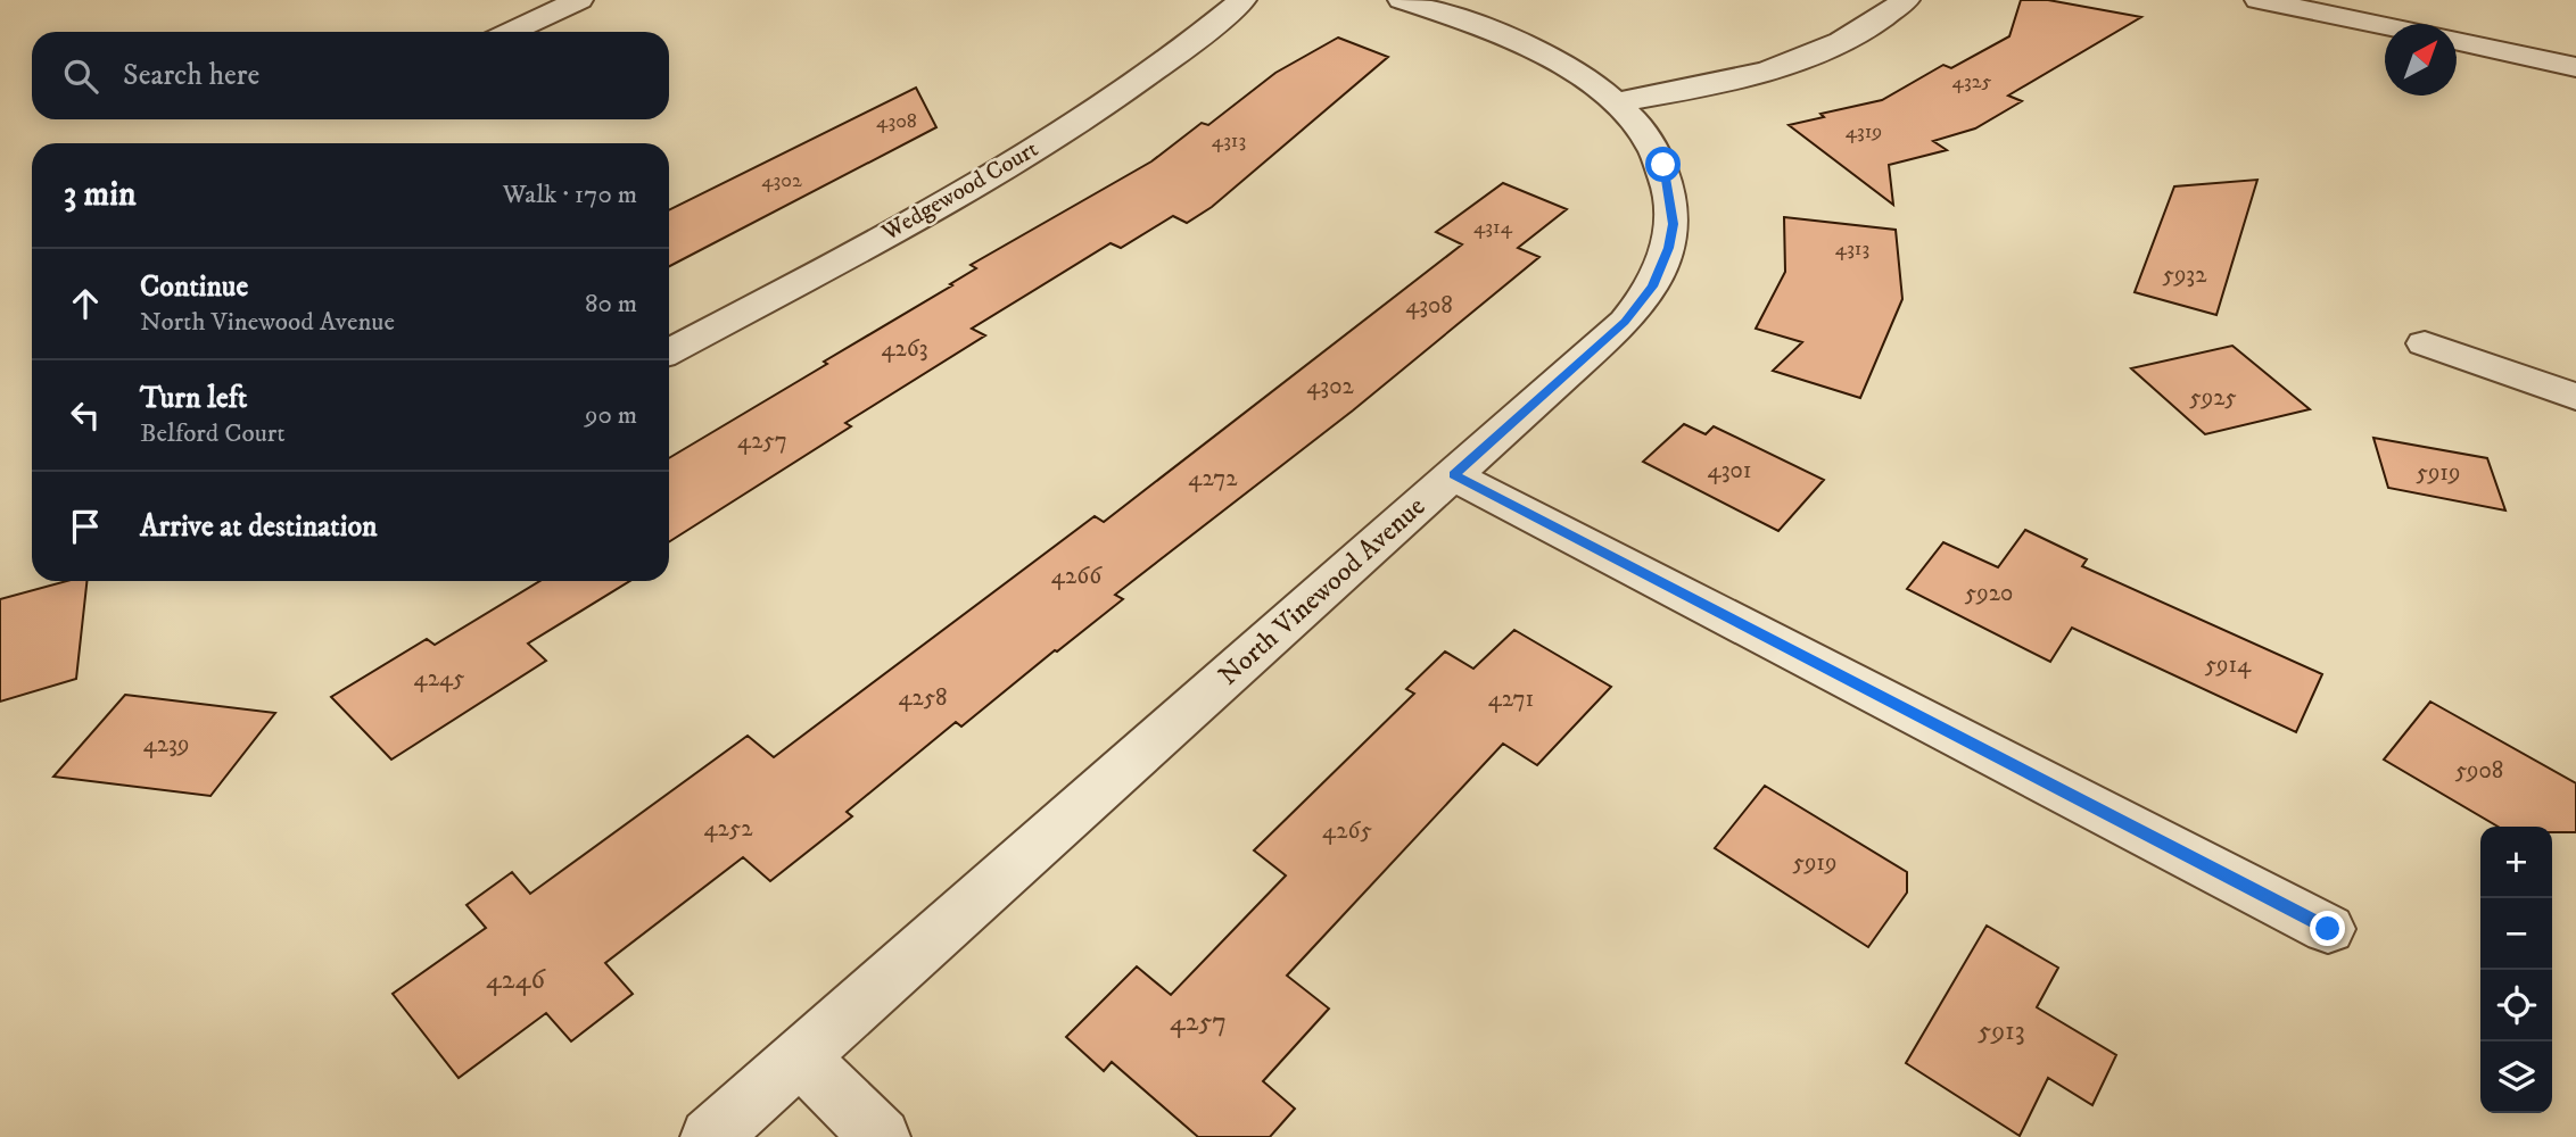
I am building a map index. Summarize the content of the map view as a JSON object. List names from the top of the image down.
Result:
{
  "streets": {
    "street": ["Wedgewood Court", "North Vinewood Avenue"]
  },
  "house_numbers": [
    "4325",
    "4308",
    "4319",
    "4313",
    "4302",
    "4314",
    "4313",
    "5932",
    "4308",
    "4263",
    "4302",
    "5925",
    "4257",
    "4301",
    "5919",
    "4272",
    "4266",
    "5920",
    "5914",
    "4245",
    "4258",
    "4271",
    "4239",
    "5908",
    "4252",
    "4265",
    "5919",
    "4246",
    "4257",
    "5913"
  ],
  "north": "top right",
  "page": {
    "search": "Search here",
    "heading": ["3 min", "Walk · 170 m"],
    "list": [
      ["Continue", "North Vinewood Avenue", "80 m"],
      ["Turn left", "Belford Court", "90 m"],
      "Arrive at destination"
    ],
    "map_buttons": ["+", "−"]
  }
}
